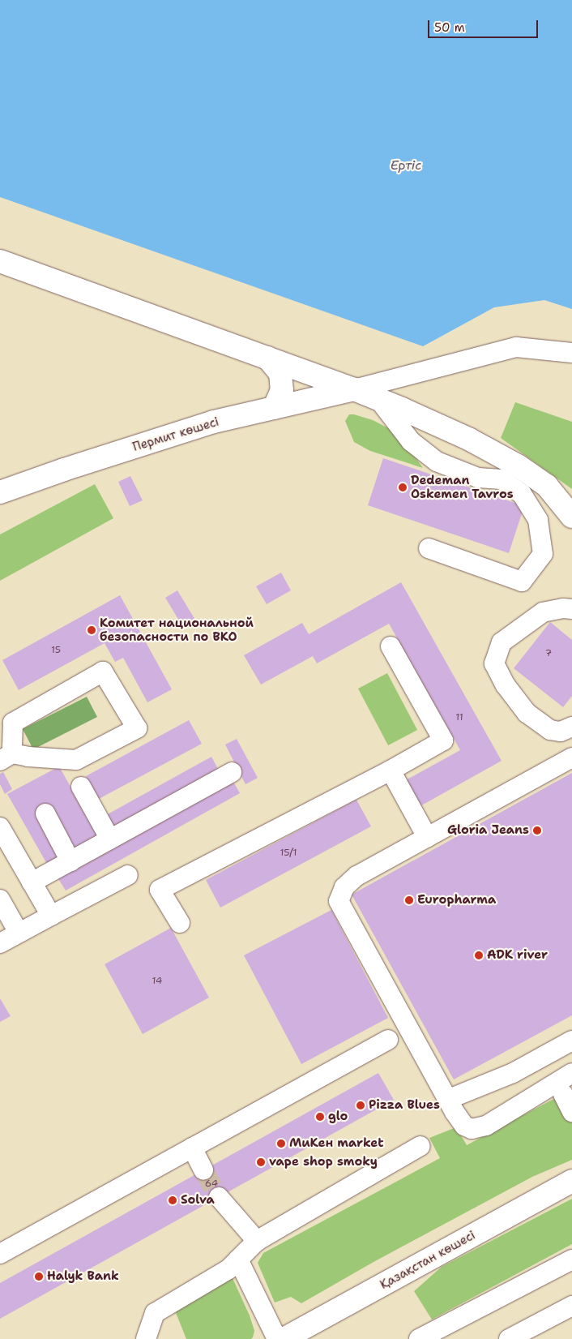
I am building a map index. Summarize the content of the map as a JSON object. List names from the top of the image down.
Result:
{
  "streets": {
    "main road": ["Пермит көшесі", "Қазақстан көшесі"]
  },
  "water": ["Ертіс"],
  "places": [
    "Dedeman Oskemen Tavros",
    "Комитет национальной безопасности по ВКО",
    "Gloria Jeans",
    "Europharma",
    "ADK river",
    "Pizza Blues",
    "glo",
    "МиКен market",
    "vape shop smoky",
    "Solva",
    "Halyk Bank"
  ],
  "house_numbers": [
    "15",
    "7",
    "11",
    "15/1",
    "14",
    "64"
  ],
  "scale_bar": "50 m"
}
